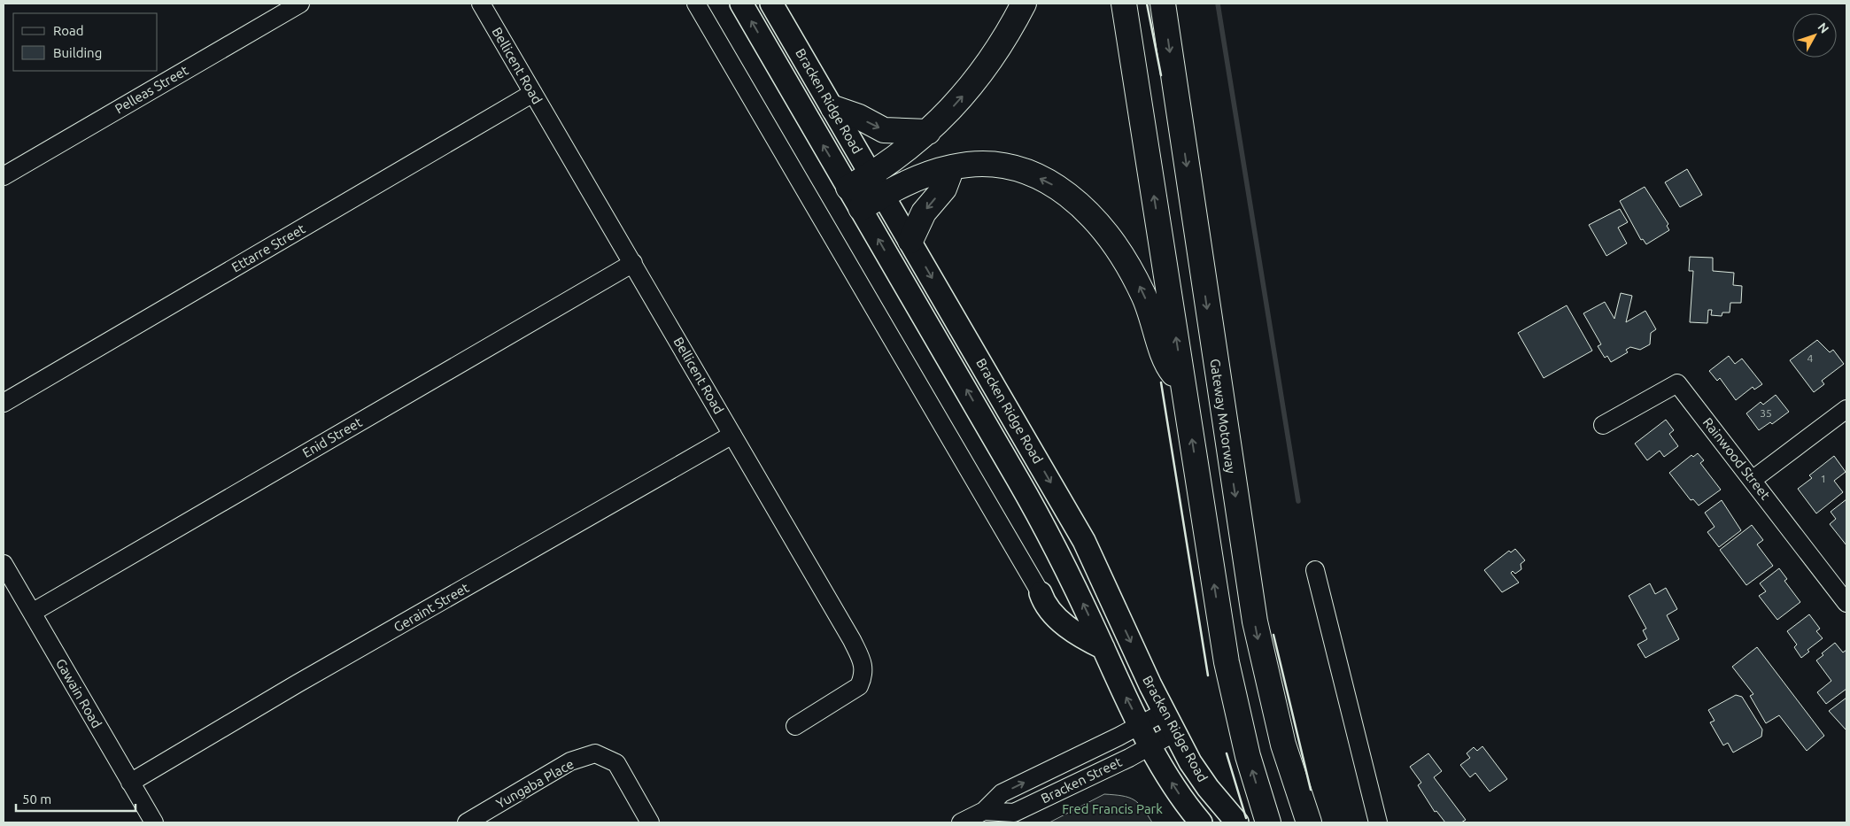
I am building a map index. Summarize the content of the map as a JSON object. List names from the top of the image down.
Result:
{
  "streets": {
    "highway": ["Gateway Motorway"],
    "main road": ["Bracken Ridge Road"],
    "street": [
      "Bellicent Road",
      "Pelleas Street",
      "Ettarre Street",
      "Enid Street",
      "Rainwood Street",
      "Geraint Street",
      "Gawain Road",
      "Bracken Street",
      "Yungaba Place"
    ]
  },
  "crossings": [
    ["Bellicent Road", "Ettarre Street"],
    ["Bellicent Road", "Enid Street"],
    ["Bellicent Road", "Geraint Street"],
    ["Bracken Ridge Road", "Bracken Street"],
    ["Enid Street", "Gawain Road"],
    ["Geraint Street", "Gawain Road"]
  ],
  "parks": ["Fred Francis Park"],
  "house_numbers": ["4", "35", "1"],
  "legend": ["Road", "Building"],
  "scale_bar": "50 m",
  "north": "top right"
}
